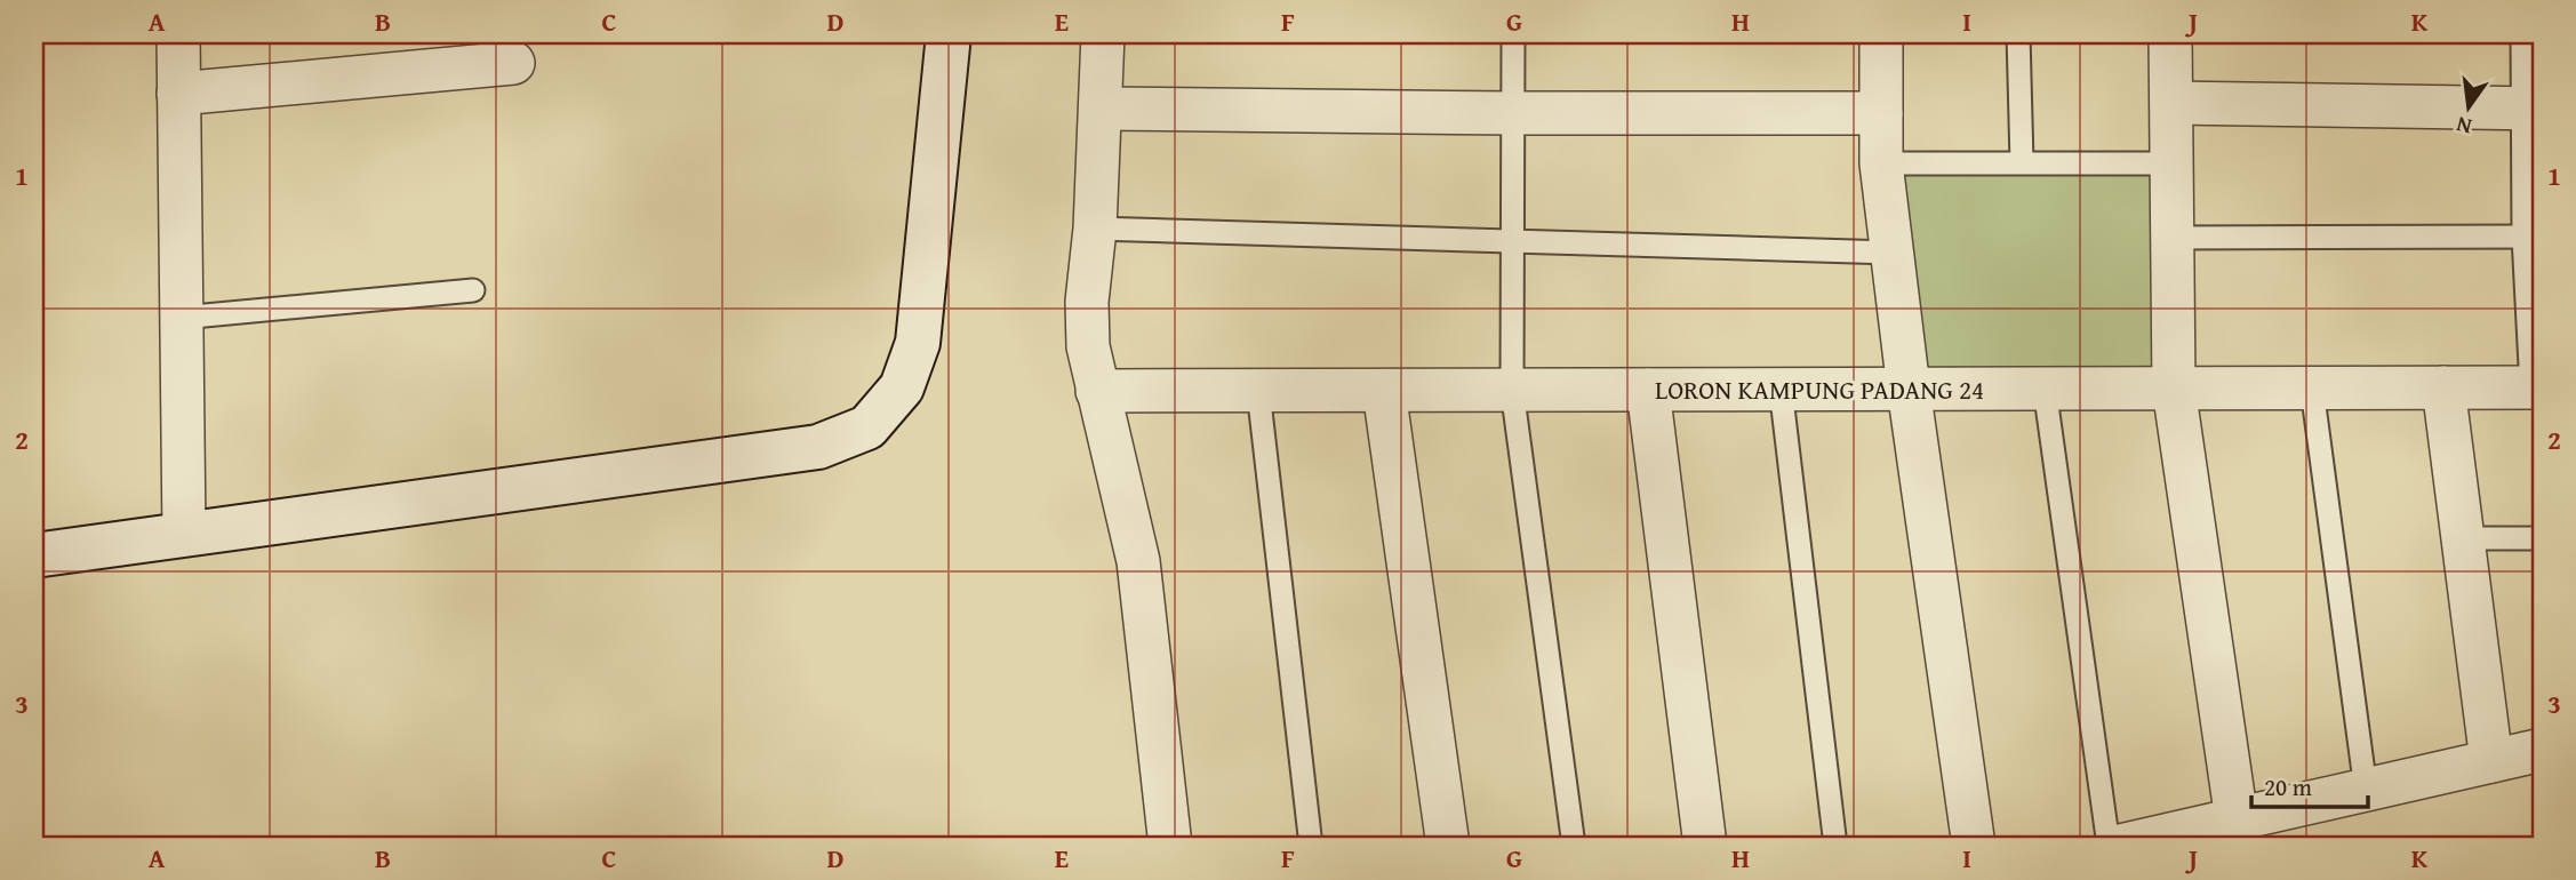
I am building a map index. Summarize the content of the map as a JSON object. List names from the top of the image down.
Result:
{
  "streets": {
    "street": ["LORON KAMPUNG PADANG 24"]
  },
  "scale_bar": "20 m",
  "north": "bottom",
  "grid": {
    "columns": [
      "A",
      "B",
      "C",
      "D",
      "E",
      "F",
      "G",
      "H",
      "I",
      "J",
      "K"
    ],
    "rows": ["1", "2", "3"]
  }
}
